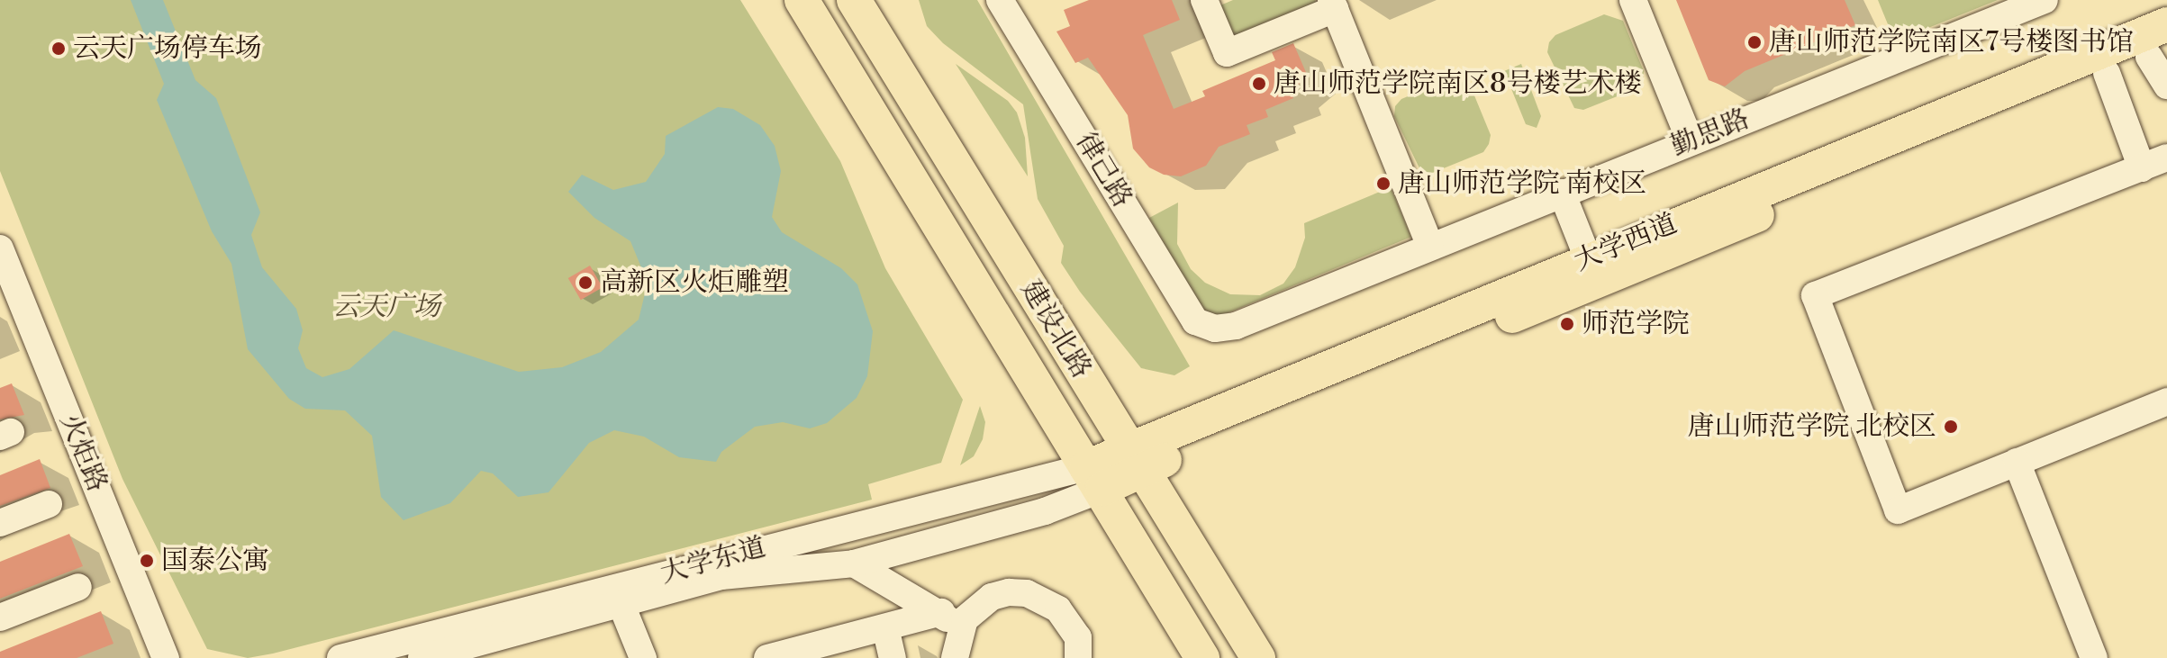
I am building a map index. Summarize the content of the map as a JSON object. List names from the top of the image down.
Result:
{
  "streets": {
    "main road": ["大学西道", "建设北路"],
    "street": [
      "勤思路",
      "律己路",
      "火炬路",
      "大学东道"
    ]
  },
  "crossings": [
    ["勤思路", "律己路"],
    ["大学西道", "建设北路"],
    ["大学西道", "大学东道"],
    ["建设北路", "大学东道"]
  ],
  "parks": ["云天广场"],
  "places": [
    "唐山师范学院南区7号楼图书馆",
    "云天广场停车场",
    "唐山师范学院南区8号楼艺术楼",
    "唐山师范学院 南校区",
    "高新区火炬雕塑",
    "师范学院",
    "唐山师范学院 北校区",
    "国泰公寓"
  ]
}
